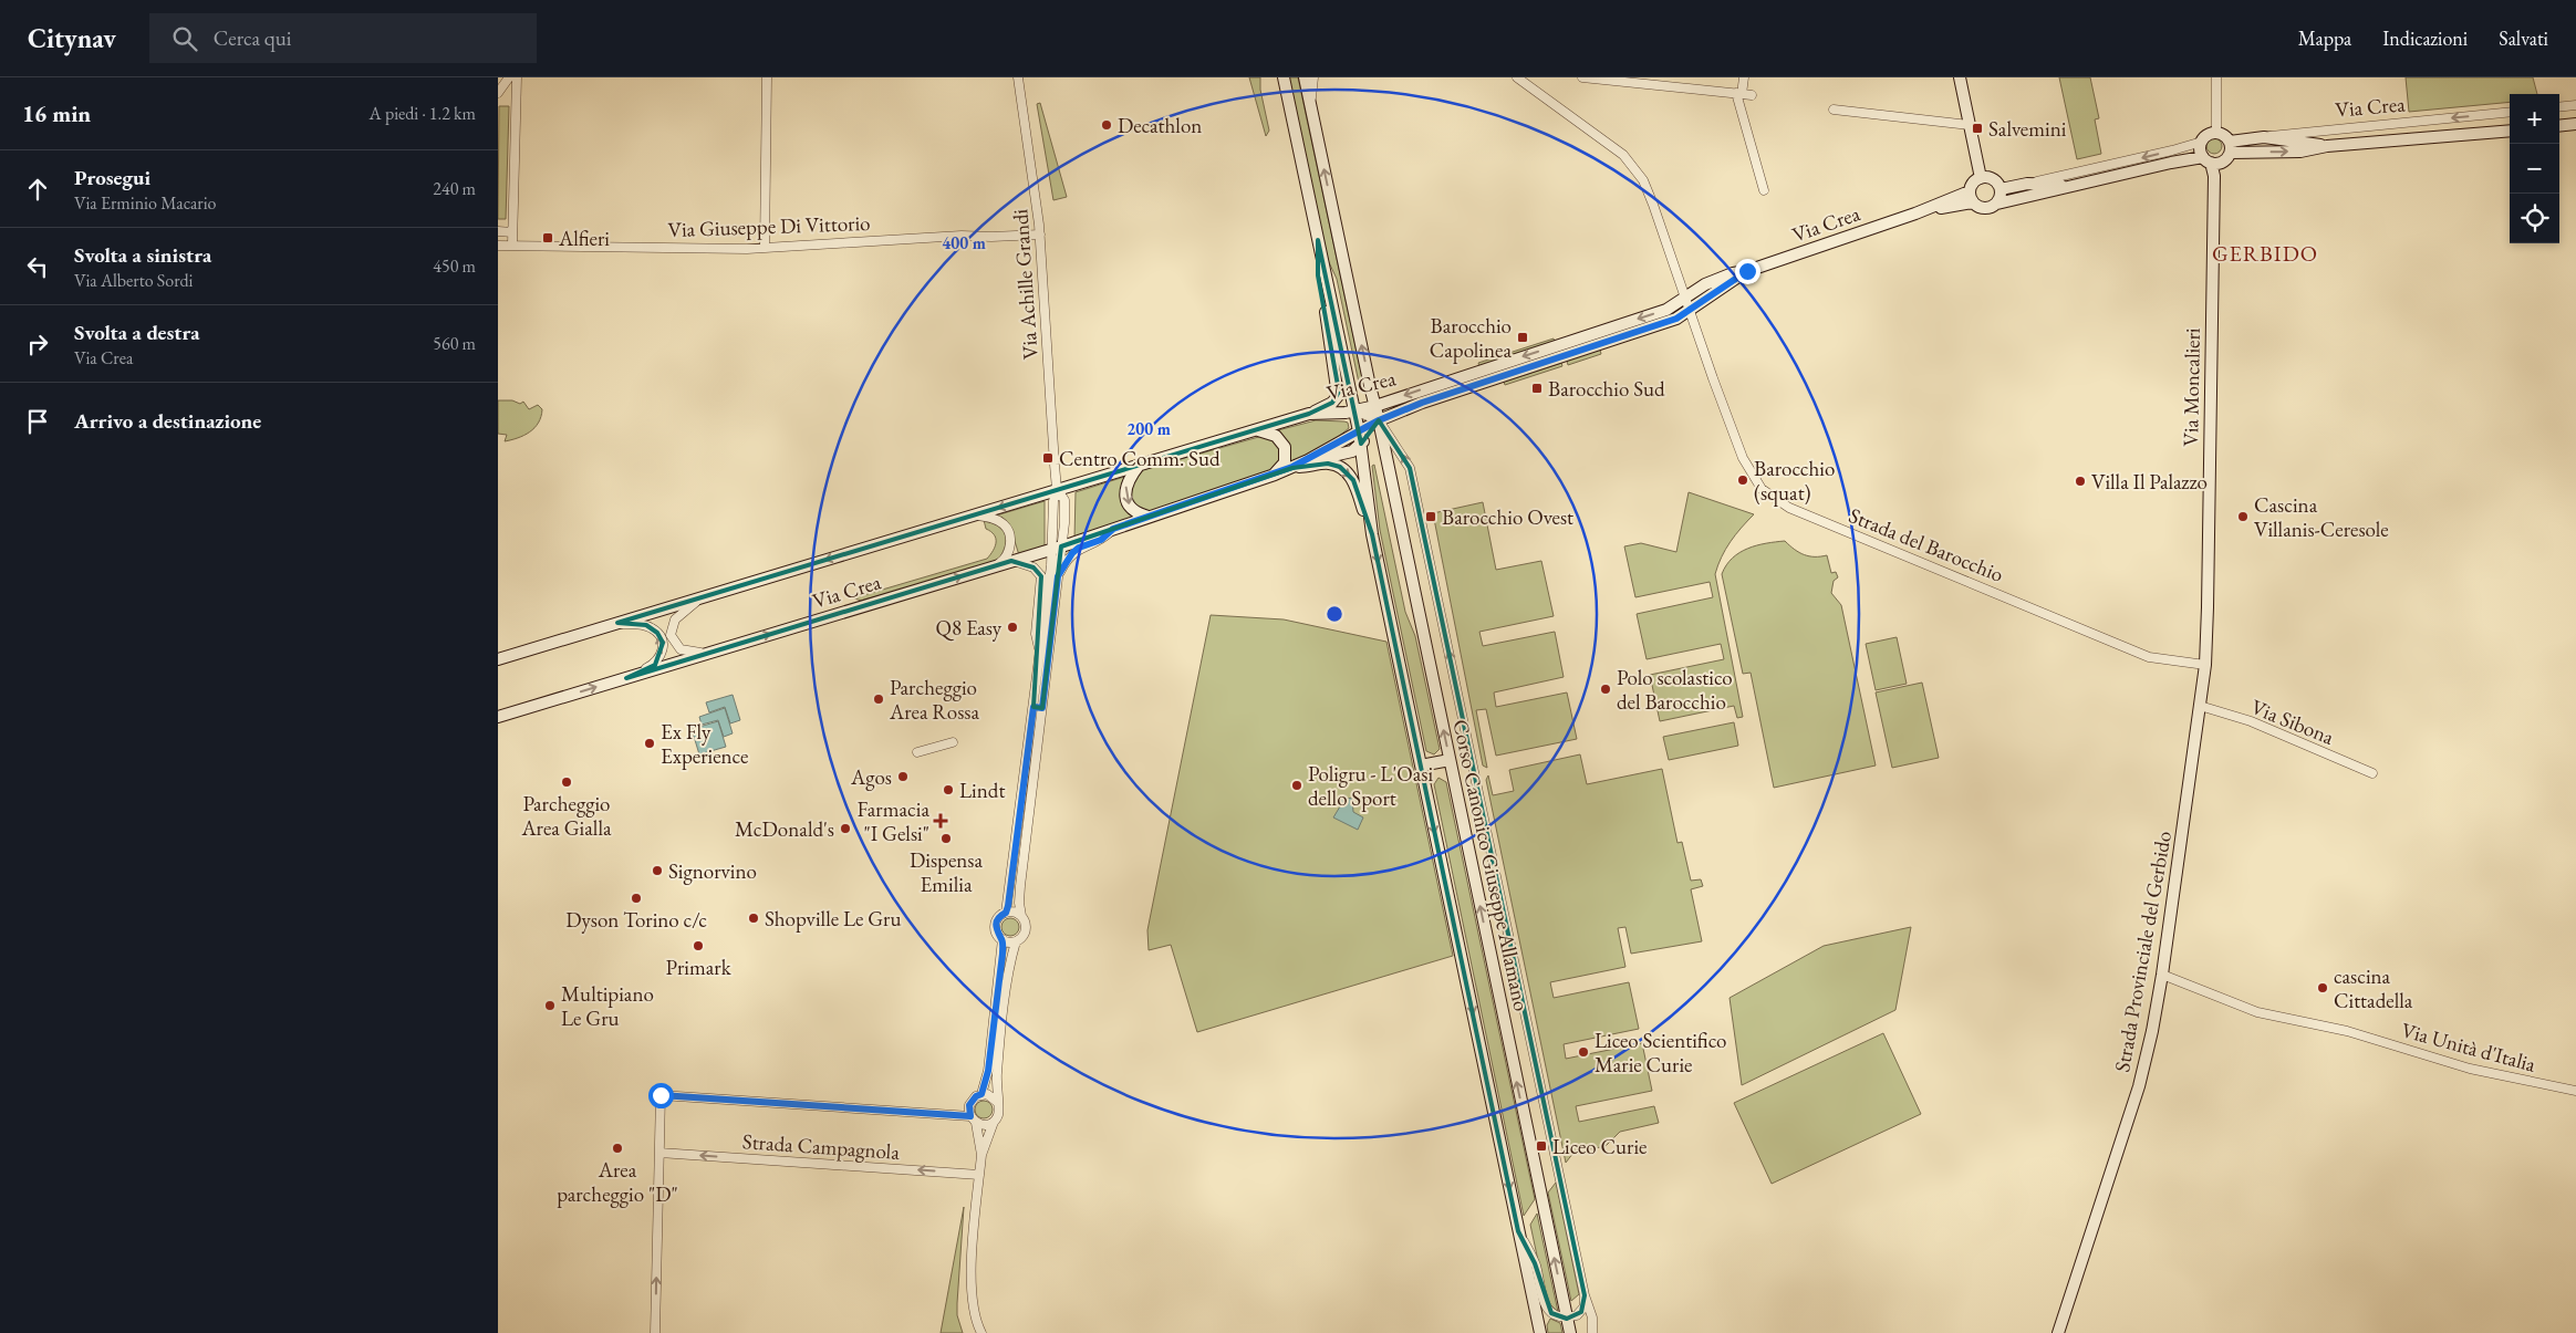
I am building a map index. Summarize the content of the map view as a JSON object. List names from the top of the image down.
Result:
{
  "streets": {
    "street": [
      "Via Crea",
      "Via Giuseppe Di Vittorio",
      "Via Achille Grandi",
      "Via Moncalieri",
      "Strada del Barocchio",
      "Via Sibona",
      "Corso Canonico Giuseppe Allamano",
      "Strada Provinciale del Gerbido",
      "Via Unità d'Italia",
      "Strada Campagnola"
    ]
  },
  "crossings": [
    ["Via Crea", "Via Achille Grandi"],
    ["Via Crea", "Strada del Barocchio"],
    ["Via Crea", "Corso Canonico Giuseppe Allamano"],
    ["Via Giuseppe Di Vittorio", "Via Achille Grandi"],
    ["Via Moncalieri", "Strada del Barocchio"],
    ["Via Moncalieri", "Strada Provinciale del Gerbido"],
    ["Strada del Barocchio", "Strada Provinciale del Gerbido"],
    ["Via Sibona", "Strada Provinciale del Gerbido"],
    ["Strada Provinciale del Gerbido", "Via Unità d'Italia"]
  ],
  "one_way": ["Strada Campagnola"],
  "districts": ["GERBIDO"],
  "places": {
    "other": [
      "Decathlon",
      "Barocchio (squat)",
      "Villa Il Palazzo",
      "Cascina Villanis-Ceresole",
      "Q8 Easy",
      "Polo scolastico del Barocchio",
      "Parcheggio Area Rossa",
      "Ex Fly Experience",
      "Agos",
      "Parcheggio Area Gialla",
      "Poligru - L'Oasi dello Sport",
      "Lindt",
      "McDonald's",
      "Dispensa Emilia",
      "Signorvino",
      "Dyson Torino c/c",
      "Shopville Le Gru",
      "Primark",
      "cascina Cittadella",
      "Multipiano Le Gru",
      "Liceo Scientifico Marie Curie",
      "Area parcheggio \"D\""
    ],
    "transit": [
      "Salvemini",
      "Alfieri",
      "Barocchio Capolinea",
      "Barocchio Sud",
      "Centro Comm. Sud",
      "Barocchio Ovest",
      "Liceo Curie"
    ],
    "health": ["Farmacia \"I Gelsi\""]
  },
  "page": {
    "header": "Citynav",
    "search": "Cerca qui",
    "nav": ["Mappa", "Indicazioni", "Salvati"],
    "heading": ["16 min", "A piedi · 1.2 km"],
    "map_buttons": ["+", "−"],
    "list": [
      ["Prosegui", "Via Erminio Macario", "240 m"],
      ["Svolta a sinistra", "Via Alberto Sordi", "450 m"],
      ["Svolta a destra", "Via Crea", "560 m"],
      "Arrivo a destinazione"
    ]
  },
  "rings": ["400 m", "200 m"]
}
